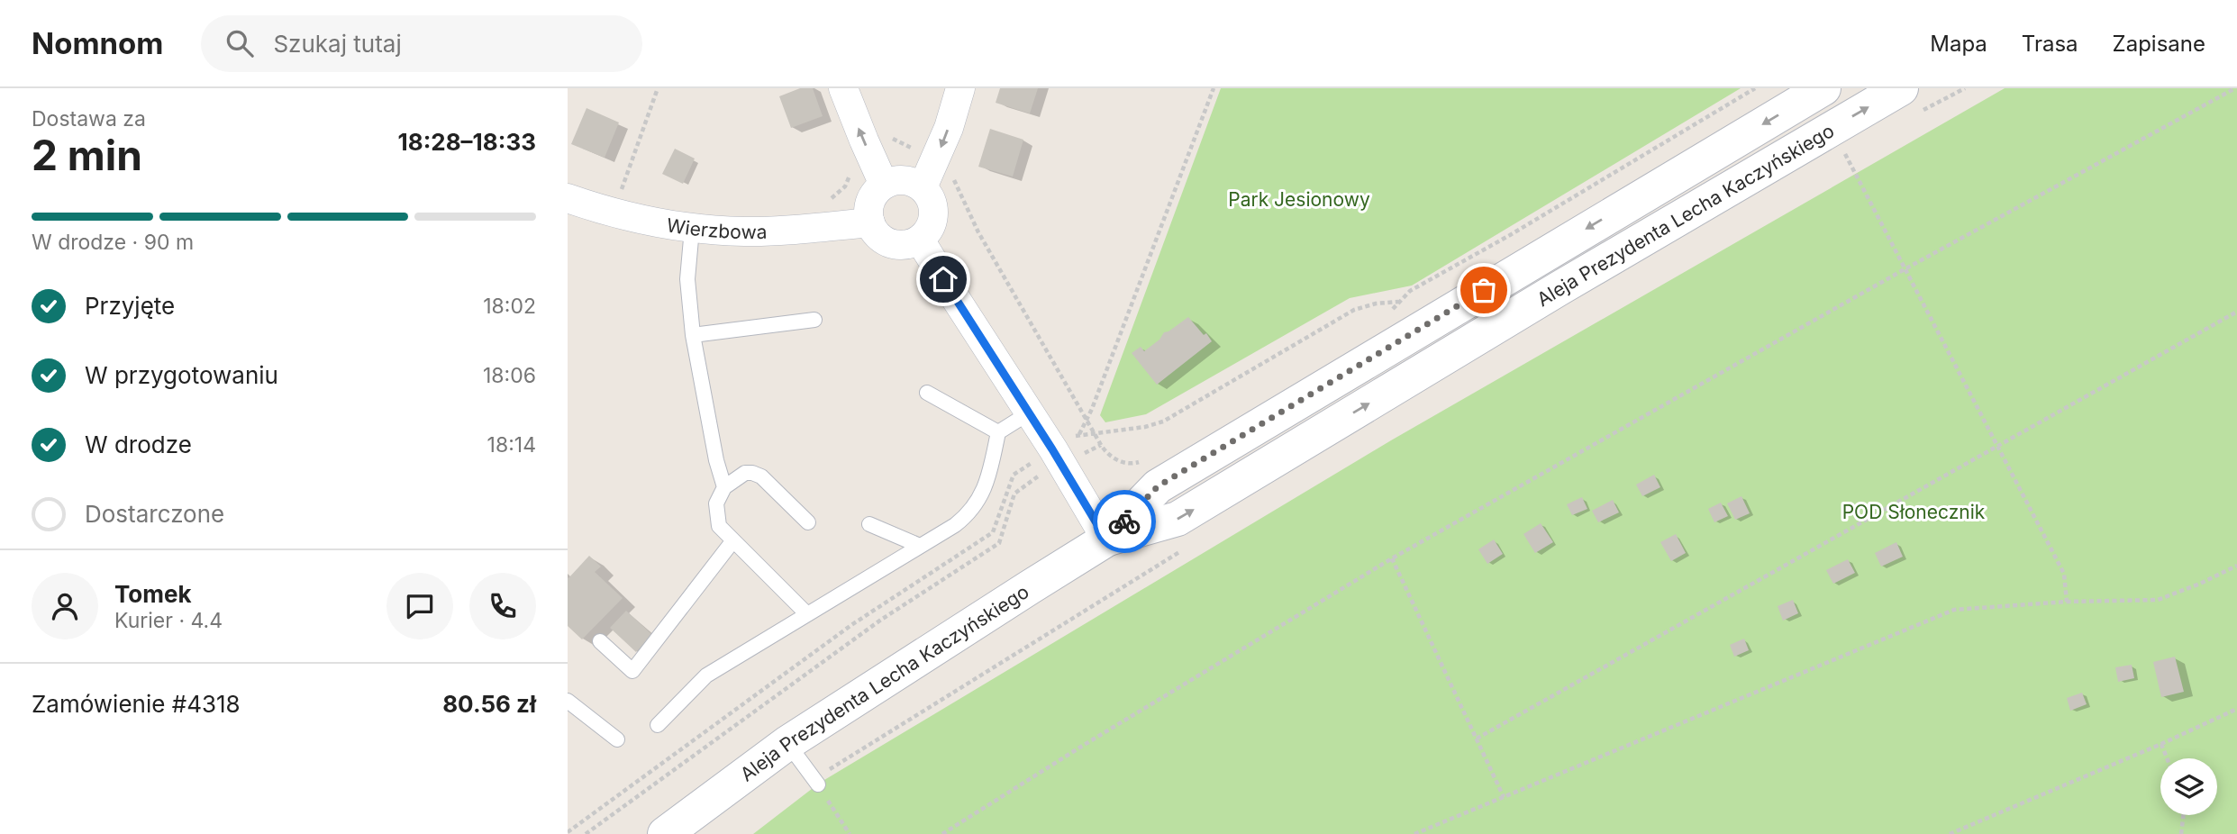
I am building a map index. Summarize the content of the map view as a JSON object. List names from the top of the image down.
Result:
{
  "streets": {
    "main road": ["Aleja Prezydenta Lecha Kaczyńskiego"],
    "street": ["Wierzbowa"]
  },
  "parks": ["Park Jesionowy", "POD Słonecznik"],
  "page": {
    "header": "Nomnom",
    "search": "Szukaj tutaj",
    "nav": ["Mapa", "Trasa", "Zapisane"],
    "heading": ["2 min", "Dostawa za", "18:28–18:33"],
    "panel": [
      "Tomek",
      "Kurier · 4.4",
      "Zamówienie #4318",
      "80.56 zł"
    ],
    "bar": "W drodze · 90 m",
    "list": [
      ["Przyjęte", "18:02"],
      ["W przygotowaniu", "18:06"],
      ["W drodze", "18:14"],
      "Dostarczone"
    ]
  }
}
